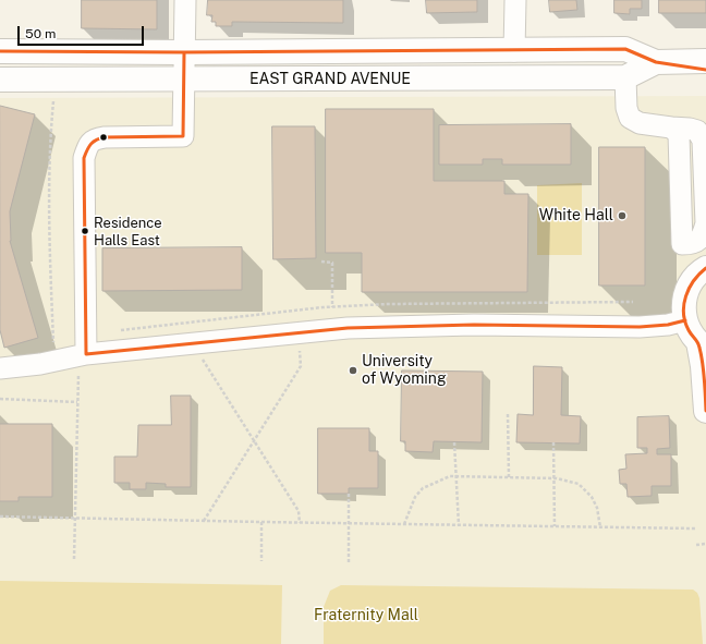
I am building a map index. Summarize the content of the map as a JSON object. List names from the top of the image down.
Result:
{
  "streets": {
    "main road": ["EAST GRAND AVENUE"]
  },
  "parks": ["Fraternity Mall"],
  "places": ["White Hall", "Residence Halls East", "University of Wyoming"],
  "scale_bar": "50 m"
}
